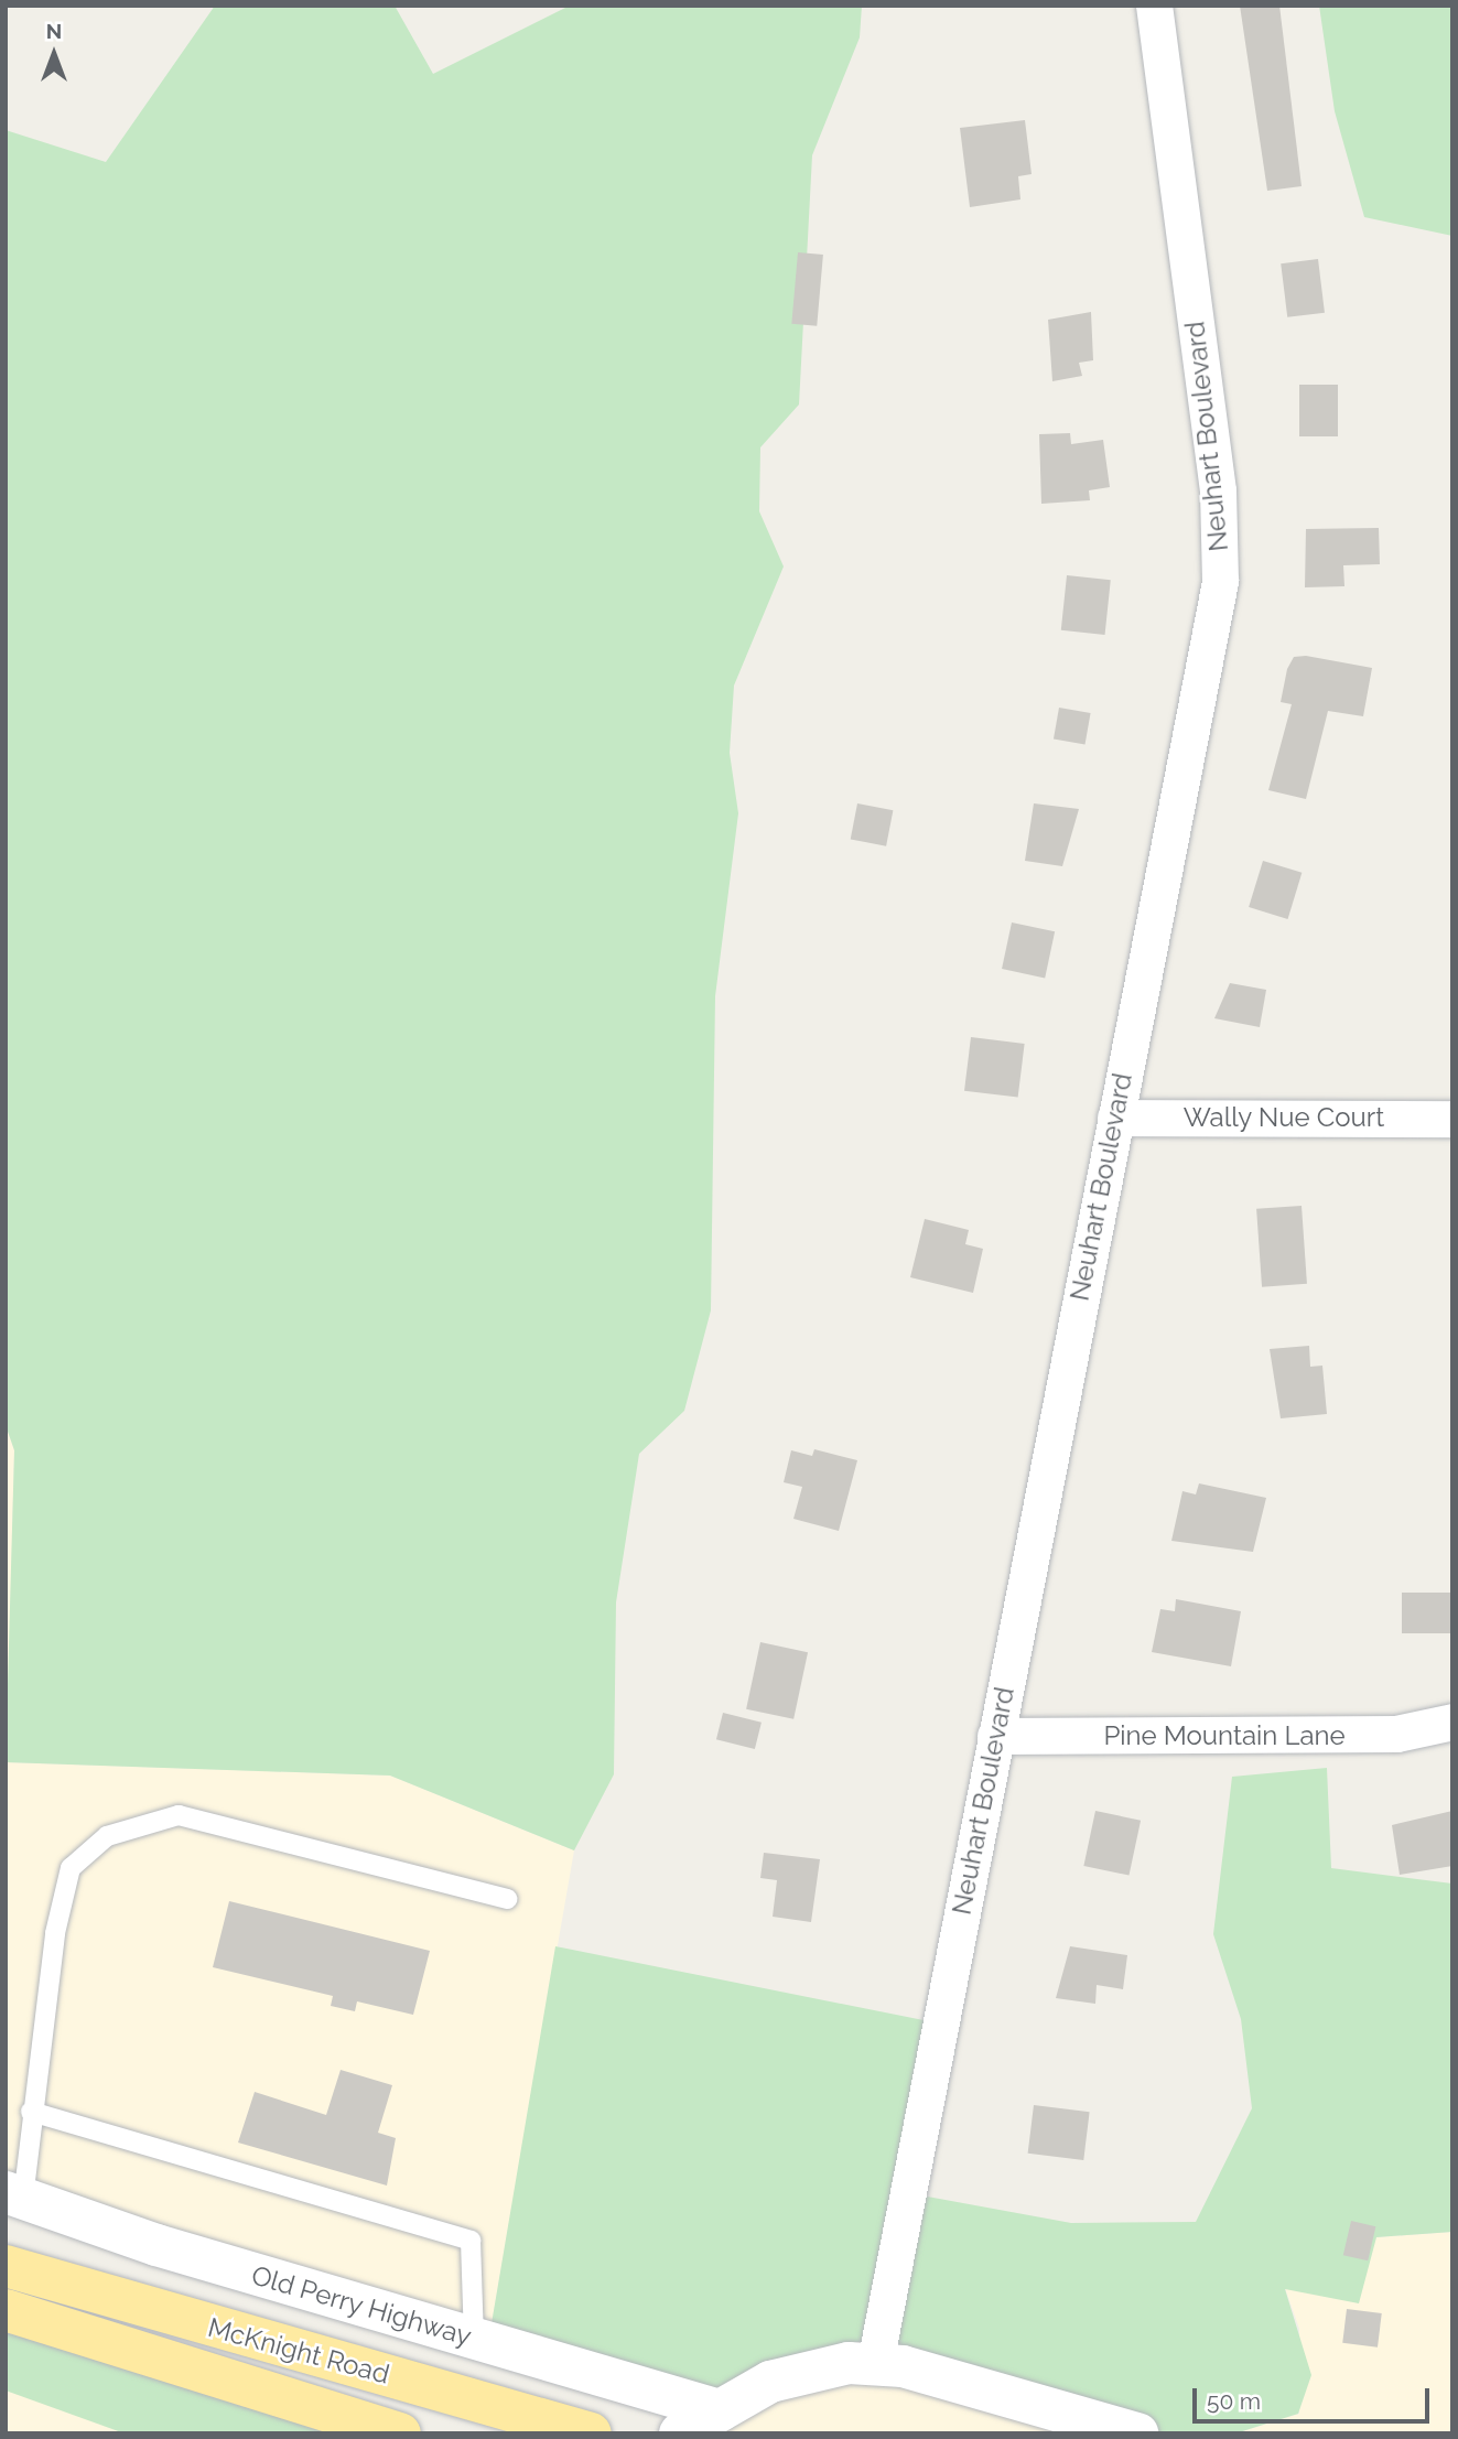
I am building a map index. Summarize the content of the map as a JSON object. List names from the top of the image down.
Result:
{
  "streets": {
    "highway": ["McKnight Road"],
    "street": [
      "Neuhart Boulevard",
      "Wally Nue Court",
      "Pine Mountain Lane",
      "Old Perry Highway"
    ]
  },
  "crossings": [
    ["Neuhart Boulevard", "Wally Nue Court"],
    ["Neuhart Boulevard", "Pine Mountain Lane"]
  ],
  "scale_bar": "50 m",
  "north": "top"
}
